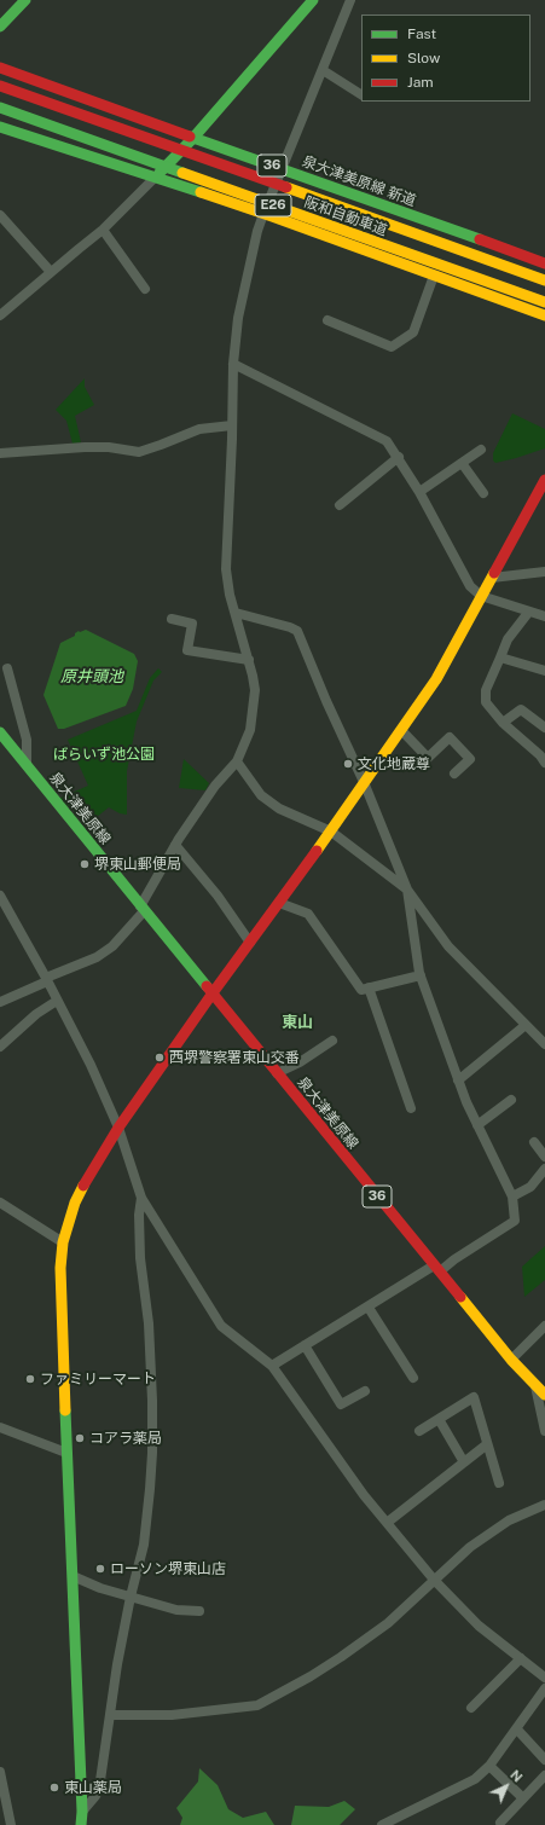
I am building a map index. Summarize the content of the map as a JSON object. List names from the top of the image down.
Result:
{
  "streets": {
    "main road": [
      "36",
      "泉大津美原線 新道",
      "E26",
      "阪和自動車道",
      "泉大津美原線"
    ]
  },
  "districts": ["東山"],
  "water": ["原井頭池"],
  "parks": ["ばらいず池公園"],
  "places": [
    "文化地蔵尊",
    "堺東山郵便局",
    "西堺警察署東山交番",
    "ファミリーマート",
    "コアラ薬局",
    "ローソン堺東山店",
    "東山薬局"
  ],
  "legend": ["Fast", "Slow", "Jam"],
  "north": "top right"
}
